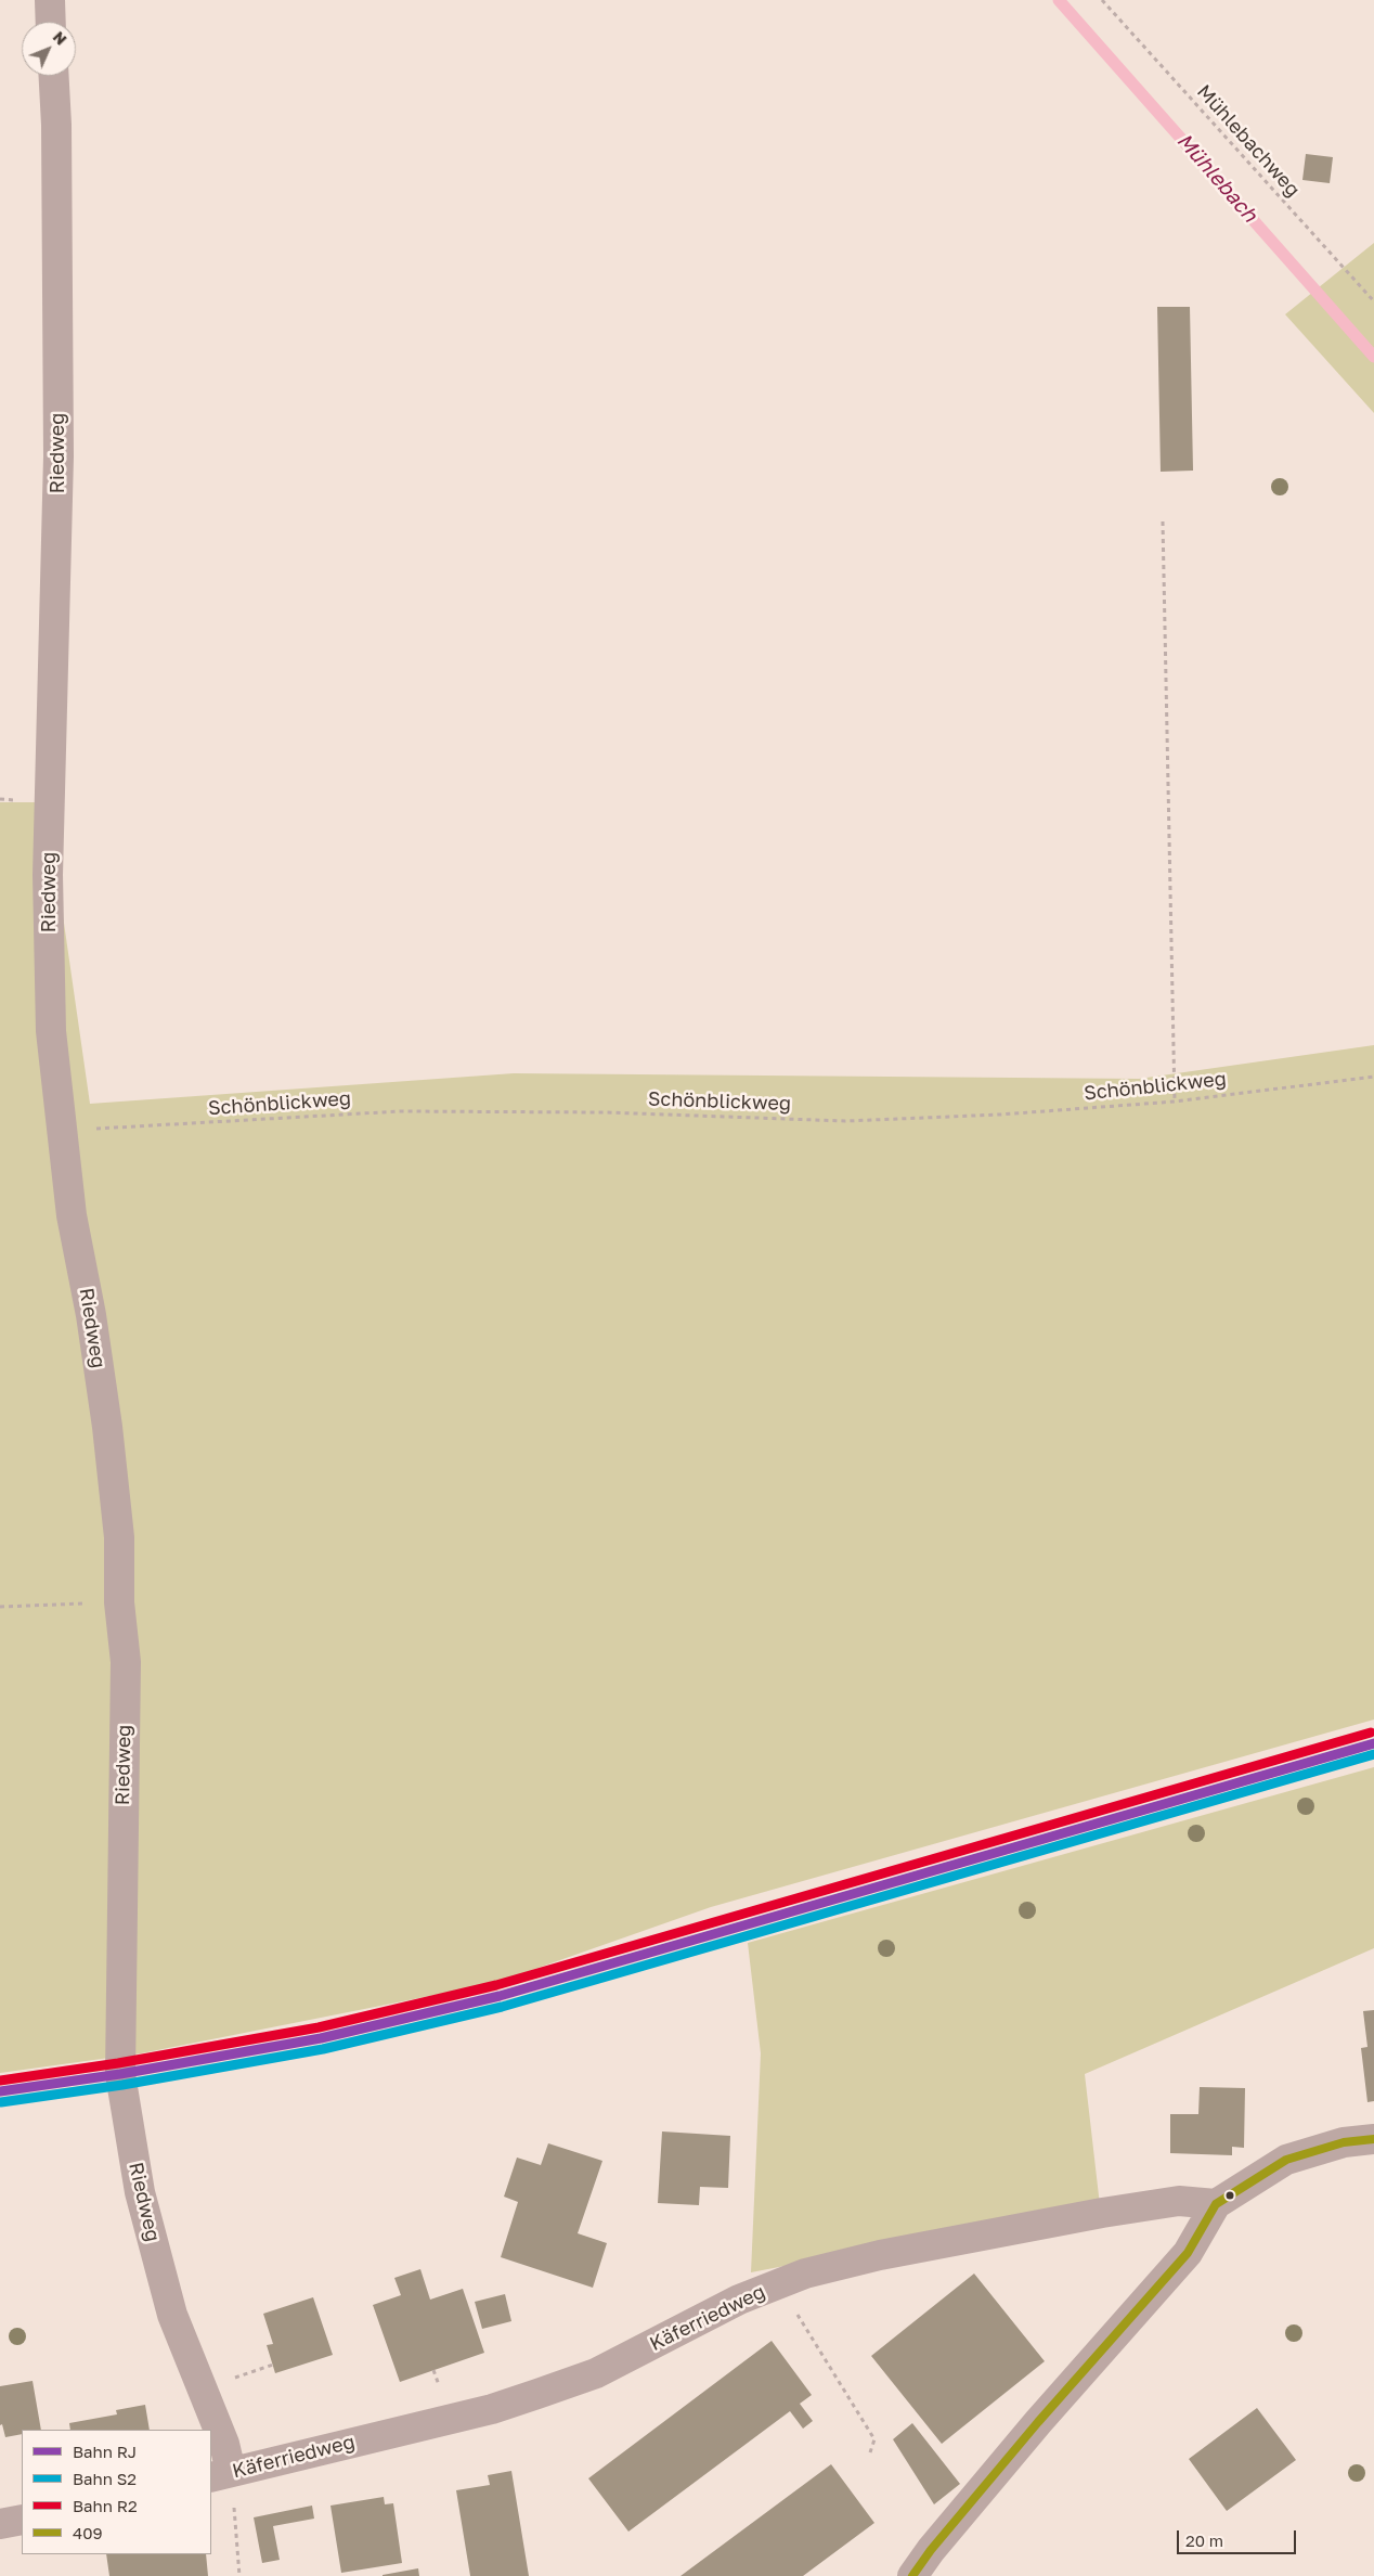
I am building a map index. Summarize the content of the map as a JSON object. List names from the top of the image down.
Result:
{
  "streets": {
    "street": ["Riedweg", "Käferriedweg"],
    "path": ["Mühlebachweg", "Schönblickweg"]
  },
  "crossings": [
    ["Riedweg", "Schönblickweg"],
    ["Riedweg", "Käferriedweg"]
  ],
  "water": ["Mühlebach"],
  "lines": [
    "rail line R2",
    "rail line RJ",
    "rail line S2",
    "transit line 409"
  ],
  "legend": [
    "Bahn RJ",
    "Bahn S2",
    "Bahn R2",
    "409"
  ],
  "scale_bar": "20 m",
  "north": "top right"
}
